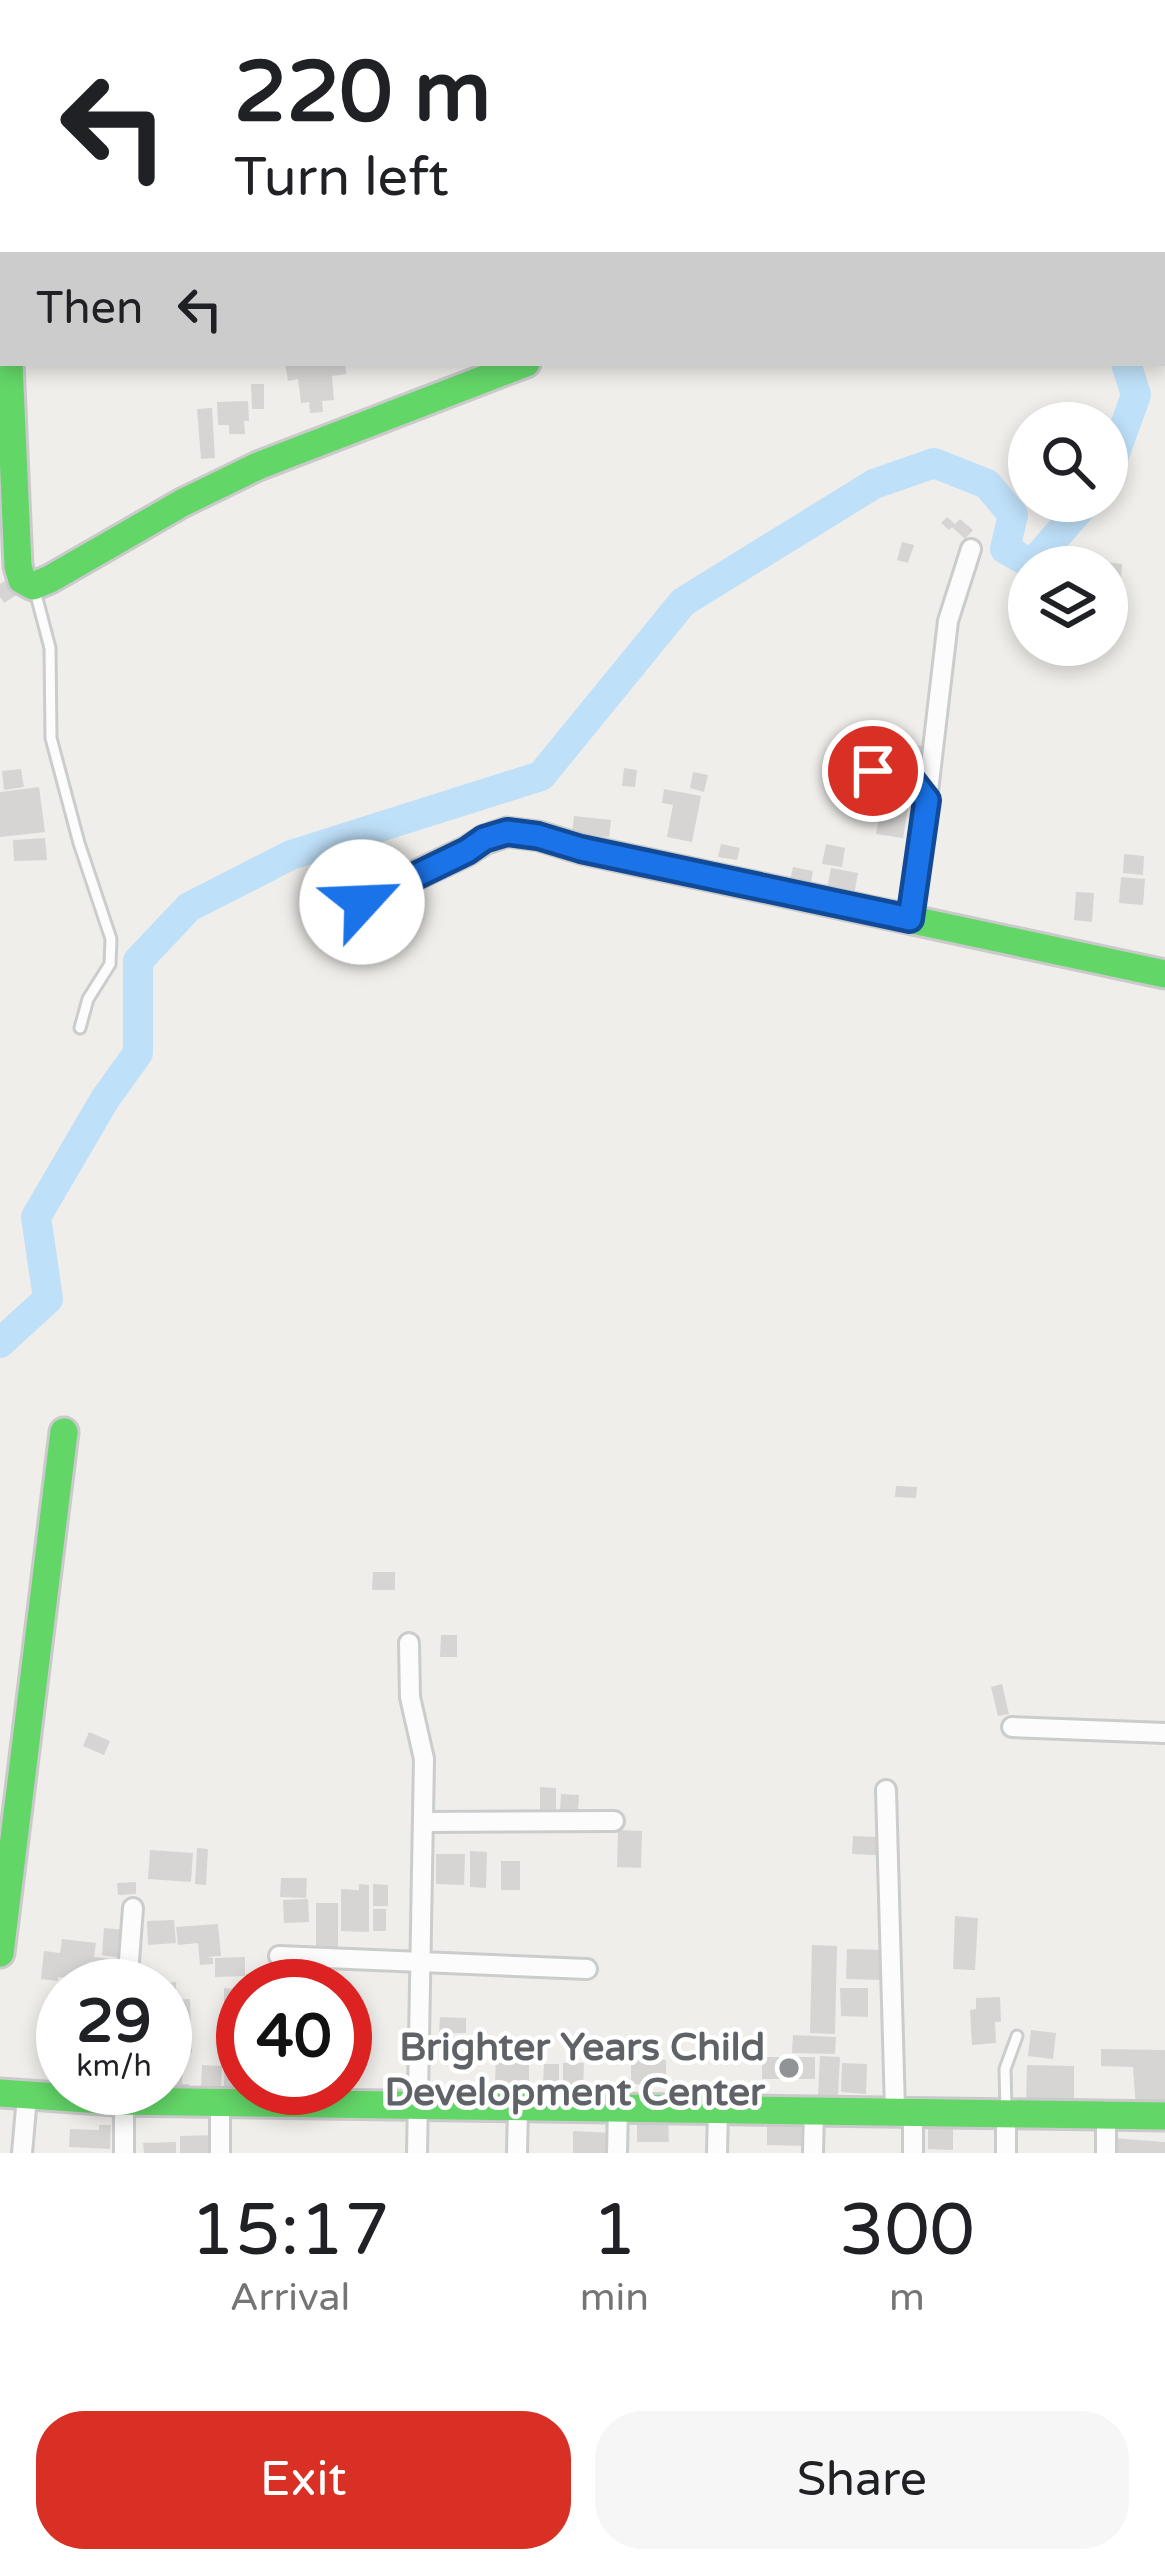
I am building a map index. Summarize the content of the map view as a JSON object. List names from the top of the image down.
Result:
{
  "places": ["Brighter Years Child Development Center"],
  "page": {
    "turn": ["220 m", "Turn left"],
    "then": "Then",
    "speed": "29 km/h",
    "limit": "40",
    "eta": [
      "15:17",
      "Arrival",
      "1",
      "min",
      "300",
      "m"
    ],
    "buttons": ["Exit", "Share"]
  }
}
